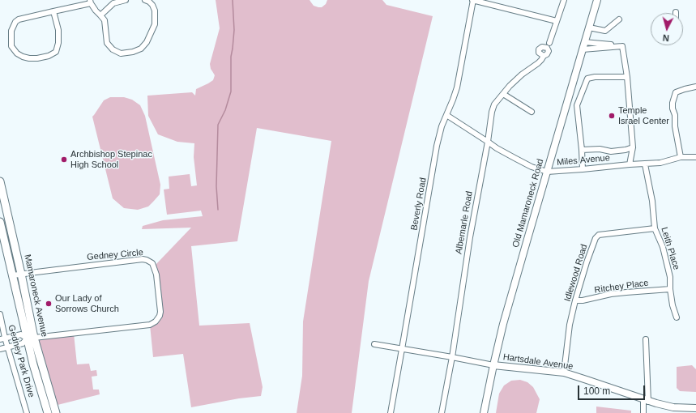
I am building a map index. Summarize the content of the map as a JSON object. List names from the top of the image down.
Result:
{
  "streets": {
    "main road": ["Old Mamaroneck Road", "Mamaroneck Avenue", "Hartsdale Avenue"],
    "street": [
      "Miles Avenue",
      "Beverly Road",
      "Albemarle Road",
      "Leith Place",
      "Gedney Circle",
      "Idlewood Road",
      "Ritchey Place",
      "Gedney Park Drive"
    ]
  },
  "crossings": [
    ["Miles Avenue", "Old Mamaroneck Road"],
    ["Miles Avenue", "Beverly Road"],
    ["Miles Avenue", "Albemarle Road"],
    ["Miles Avenue", "Leith Place"],
    ["Old Mamaroneck Road", "Hartsdale Avenue"],
    ["Beverly Road", "Hartsdale Avenue"],
    ["Albemarle Road", "Hartsdale Avenue"],
    ["Leith Place", "Idlewood Road"],
    ["Leith Place", "Ritchey Place"],
    ["Gedney Circle", "Mamaroneck Avenue"],
    ["Idlewood Road", "Ritchey Place"],
    ["Idlewood Road", "Hartsdale Avenue"]
  ],
  "places": ["Temple Israel Center", "Archbishop Stepinac High School", "Our Lady of Sorrows Church"],
  "scale_bar": "100 m",
  "north": "bottom"
}
